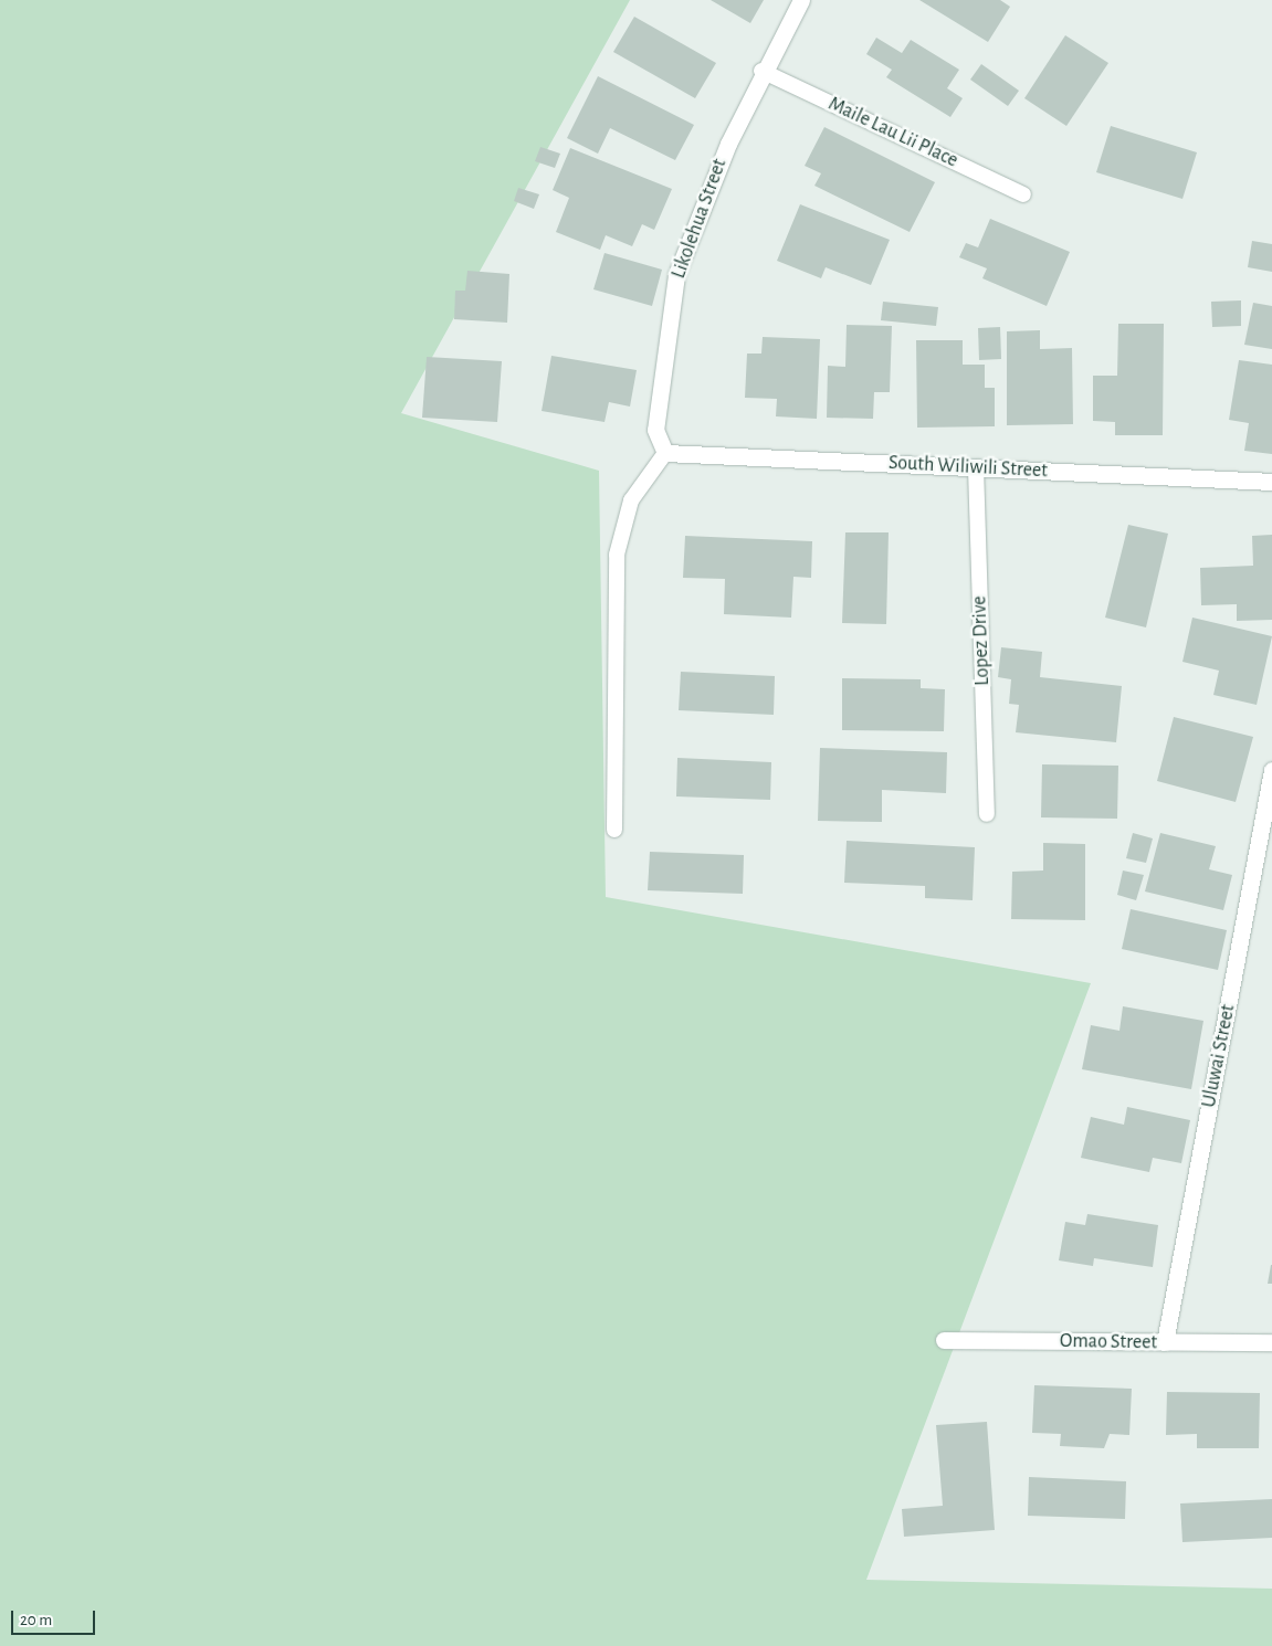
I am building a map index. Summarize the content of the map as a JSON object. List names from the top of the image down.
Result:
{
  "streets": {
    "street": [
      "Likolehua Street",
      "South Wiliwili Street",
      "Uluwai Street",
      "Omao Street"
    ],
    "lane": ["Maile Lau Lii Place", "Lopez Drive"]
  },
  "crossings": [
    ["Maile Lau Lii Place", "Likolehua Street"],
    ["Likolehua Street", "South Wiliwili Street"],
    ["South Wiliwili Street", "Lopez Drive"],
    ["Uluwai Street", "Omao Street"]
  ],
  "scale_bar": "20 m"
}
